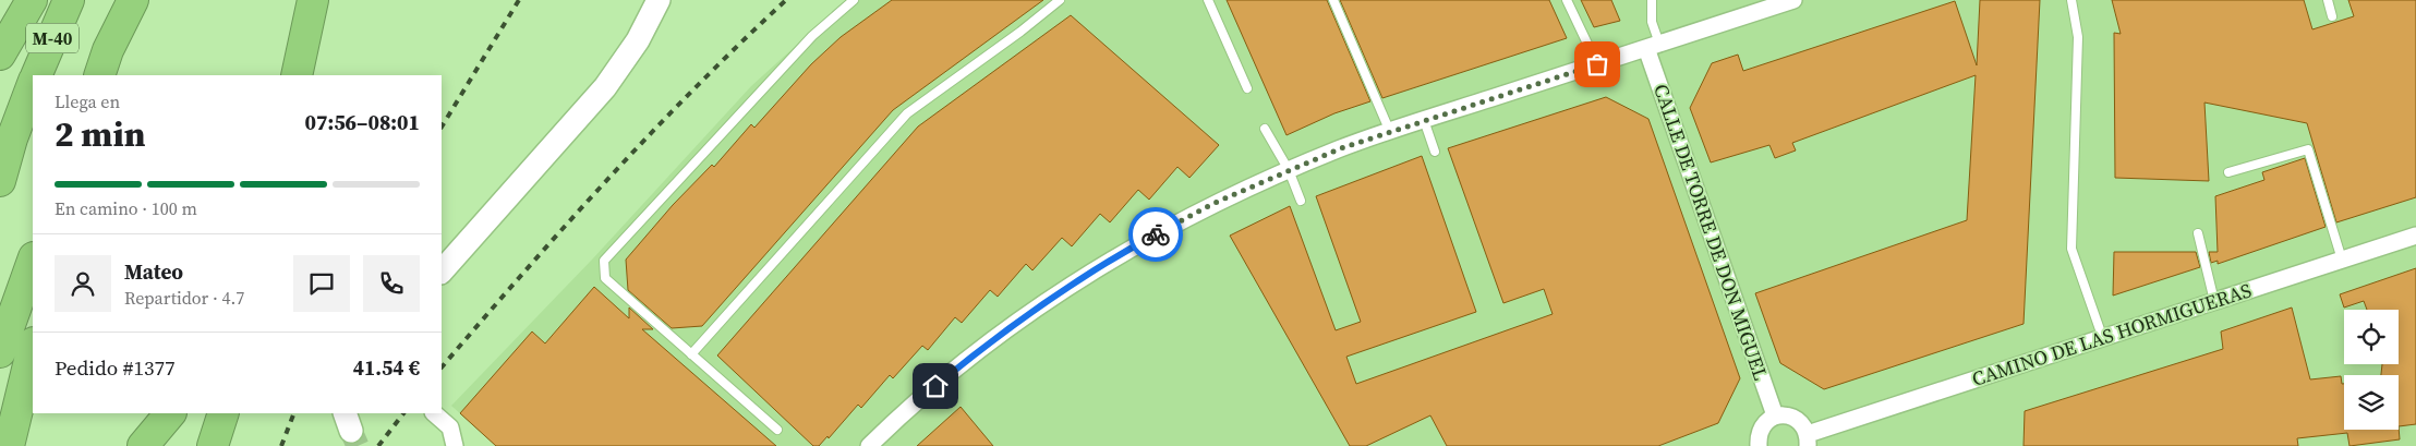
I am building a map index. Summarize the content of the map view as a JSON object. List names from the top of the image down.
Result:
{
  "streets": {
    "highway": ["M-40"],
    "street": ["CALLE DE TORRE DE DON MIGUEL", "CAMINO DE LAS HORMIGUERAS"]
  },
  "page": {
    "heading": ["2 min", "Llega en", "07:56–08:01"],
    "panel": [
      "Mateo",
      "Repartidor · 4.7",
      "Pedido #1377",
      "41.54 €"
    ],
    "bar": "En camino · 100 m"
  }
}
